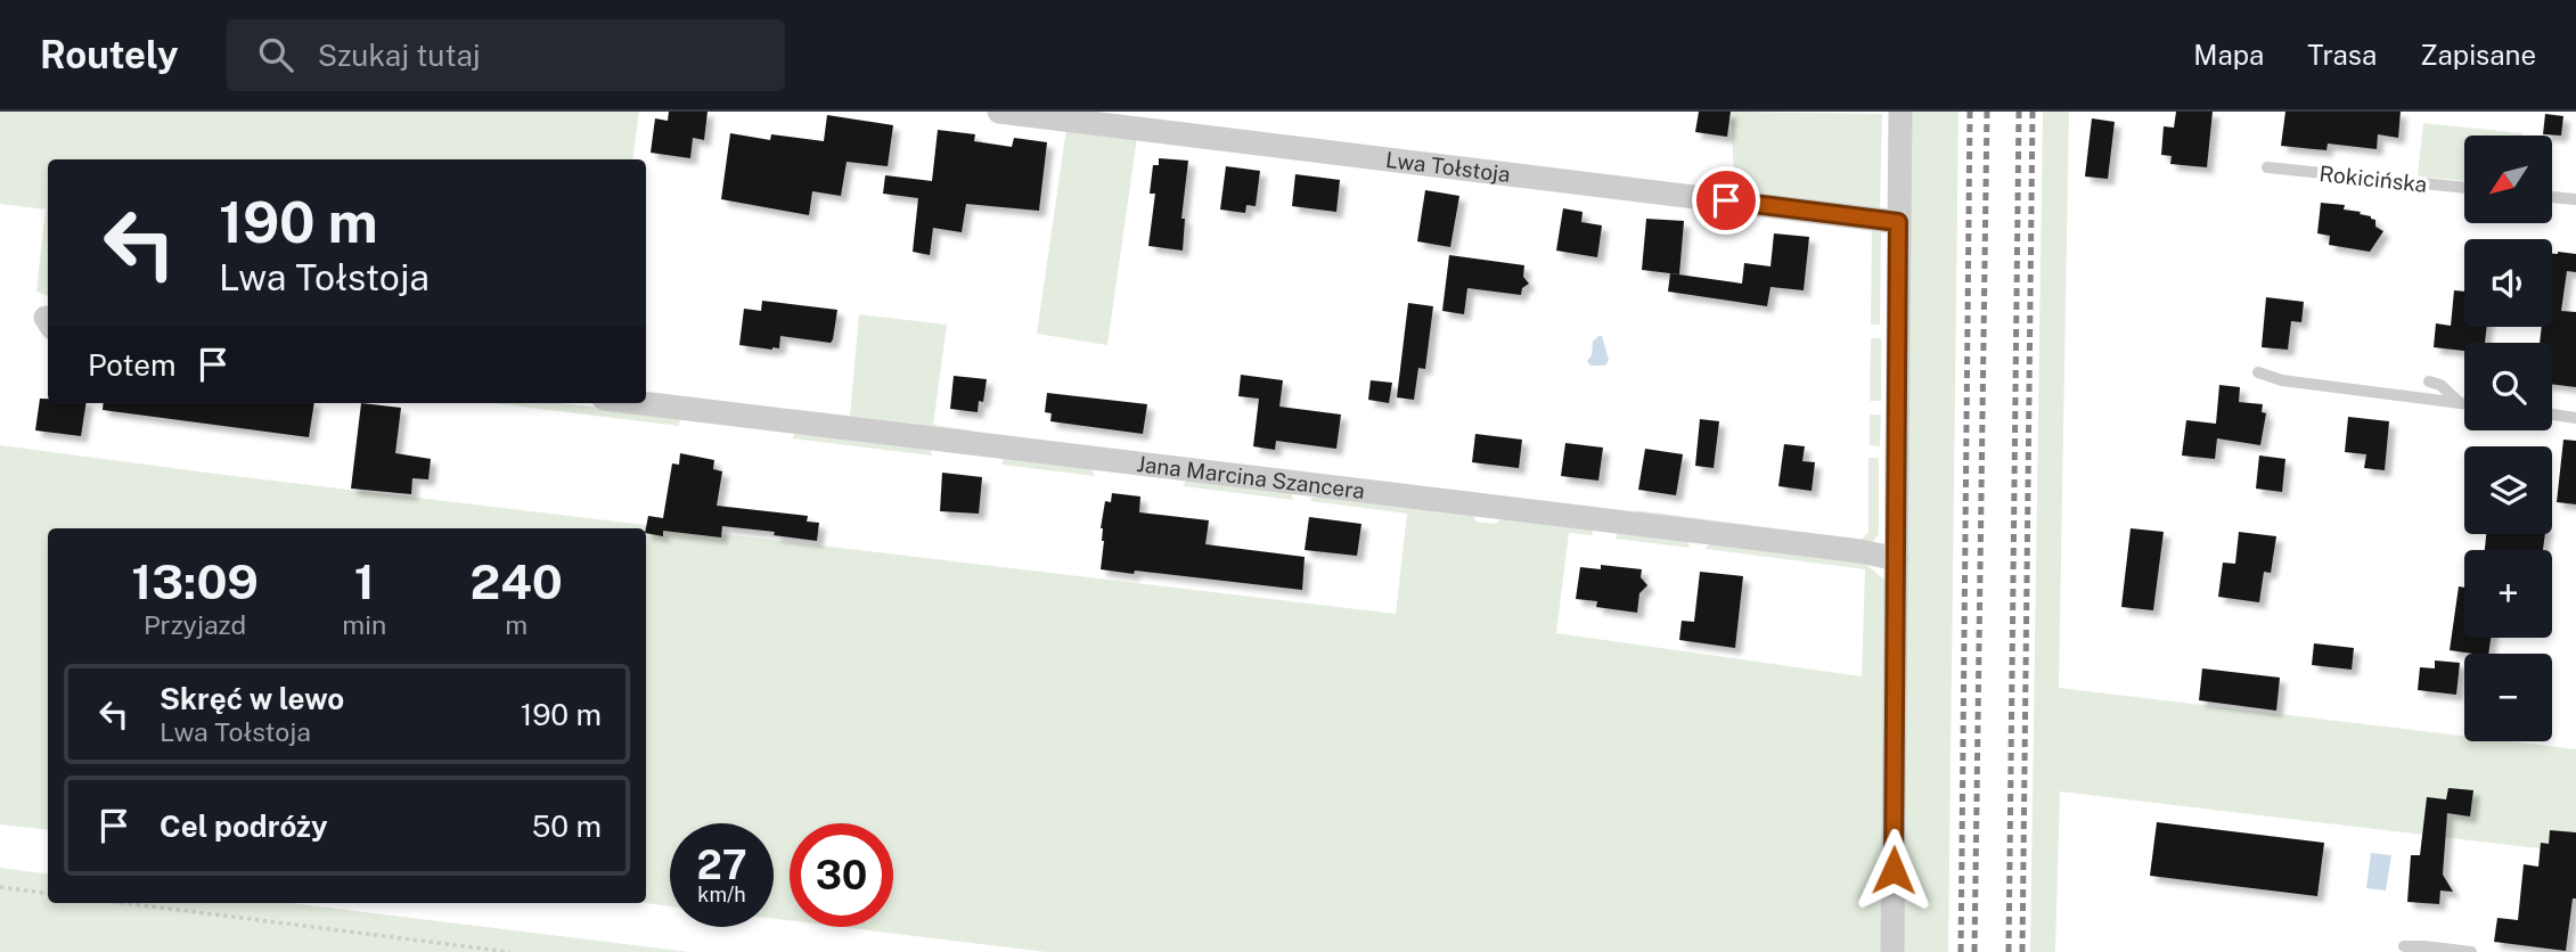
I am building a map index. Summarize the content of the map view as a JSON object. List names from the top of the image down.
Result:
{
  "streets": {
    "street": ["Lwa Tołstoja", "Jana Marcina Szancera"],
    "lane": ["Rokicińska"]
  },
  "north": "bottom left",
  "page": {
    "header": "Routely",
    "search": "Szukaj tutaj",
    "nav": ["Mapa", "Trasa", "Zapisane"],
    "map_buttons": ["+", "−"],
    "turn": ["190 m", "Lwa Tołstoja"],
    "then": "Potem",
    "eta": [
      "13:09",
      "Przyjazd",
      "1",
      "min",
      "240",
      "m"
    ],
    "list": [
      {
        "name": "Skręć w lewo",
        "note": "Lwa Tołstoja",
        "value": "190 m"
      },
      {
        "name": "Cel podróży",
        "value": "50 m"
      }
    ],
    "speed": "27 km/h",
    "limit": "30"
  }
}
